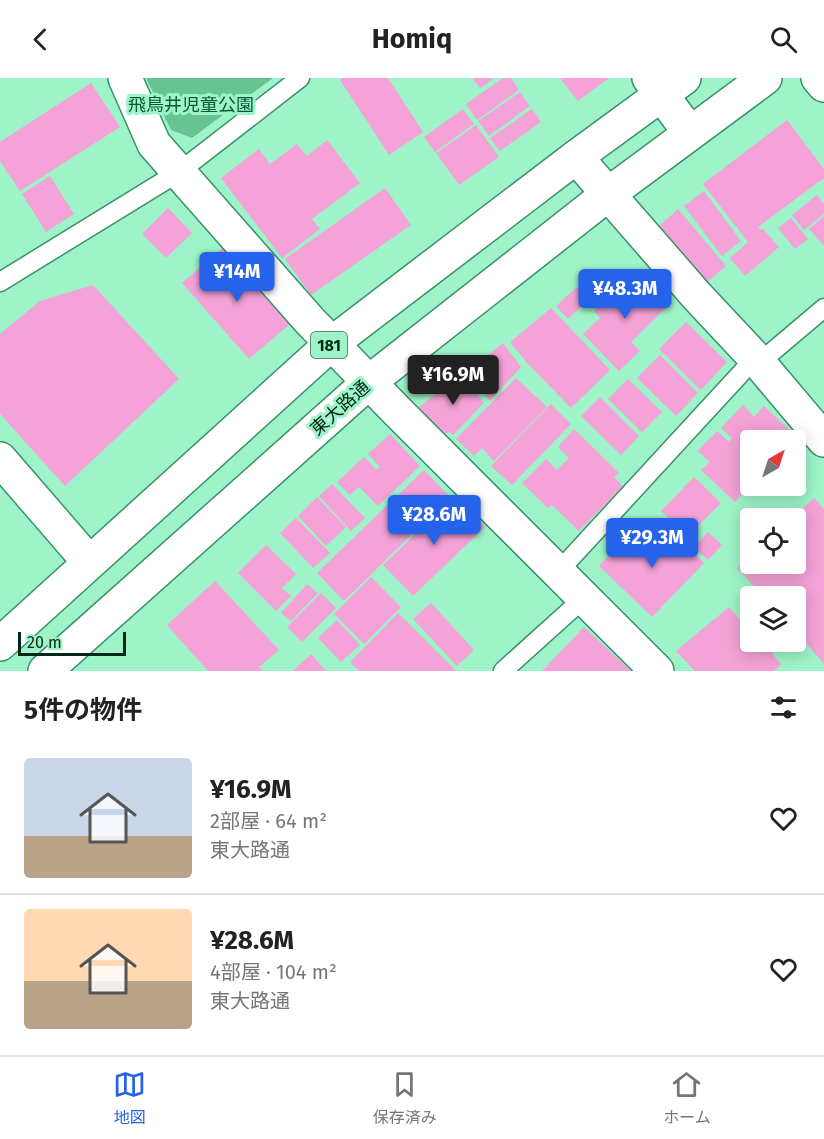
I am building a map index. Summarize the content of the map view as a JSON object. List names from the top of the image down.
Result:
{
  "streets": {
    "main road": ["181", "東大路通"]
  },
  "parks": ["飛鳥井児童公園"],
  "scale_bar": "20 m",
  "north": "top right",
  "page": {
    "header": "Homiq",
    "price": [
      "¥14M",
      "¥48.3M",
      "¥16.9M",
      "¥28.6M",
      "¥29.3M"
    ],
    "scale": "20 m",
    "heading": "5件の物件",
    "list": [
      {
        "name": "¥16.9M",
        "note": "2部屋 · 64 m² · 東大路通"
      },
      {
        "name": "¥28.6M",
        "note": "4部屋 · 104 m² · 東大路通"
      }
    ],
    "tabs": ["地図", "保存済み", "ホーム"]
  }
}
